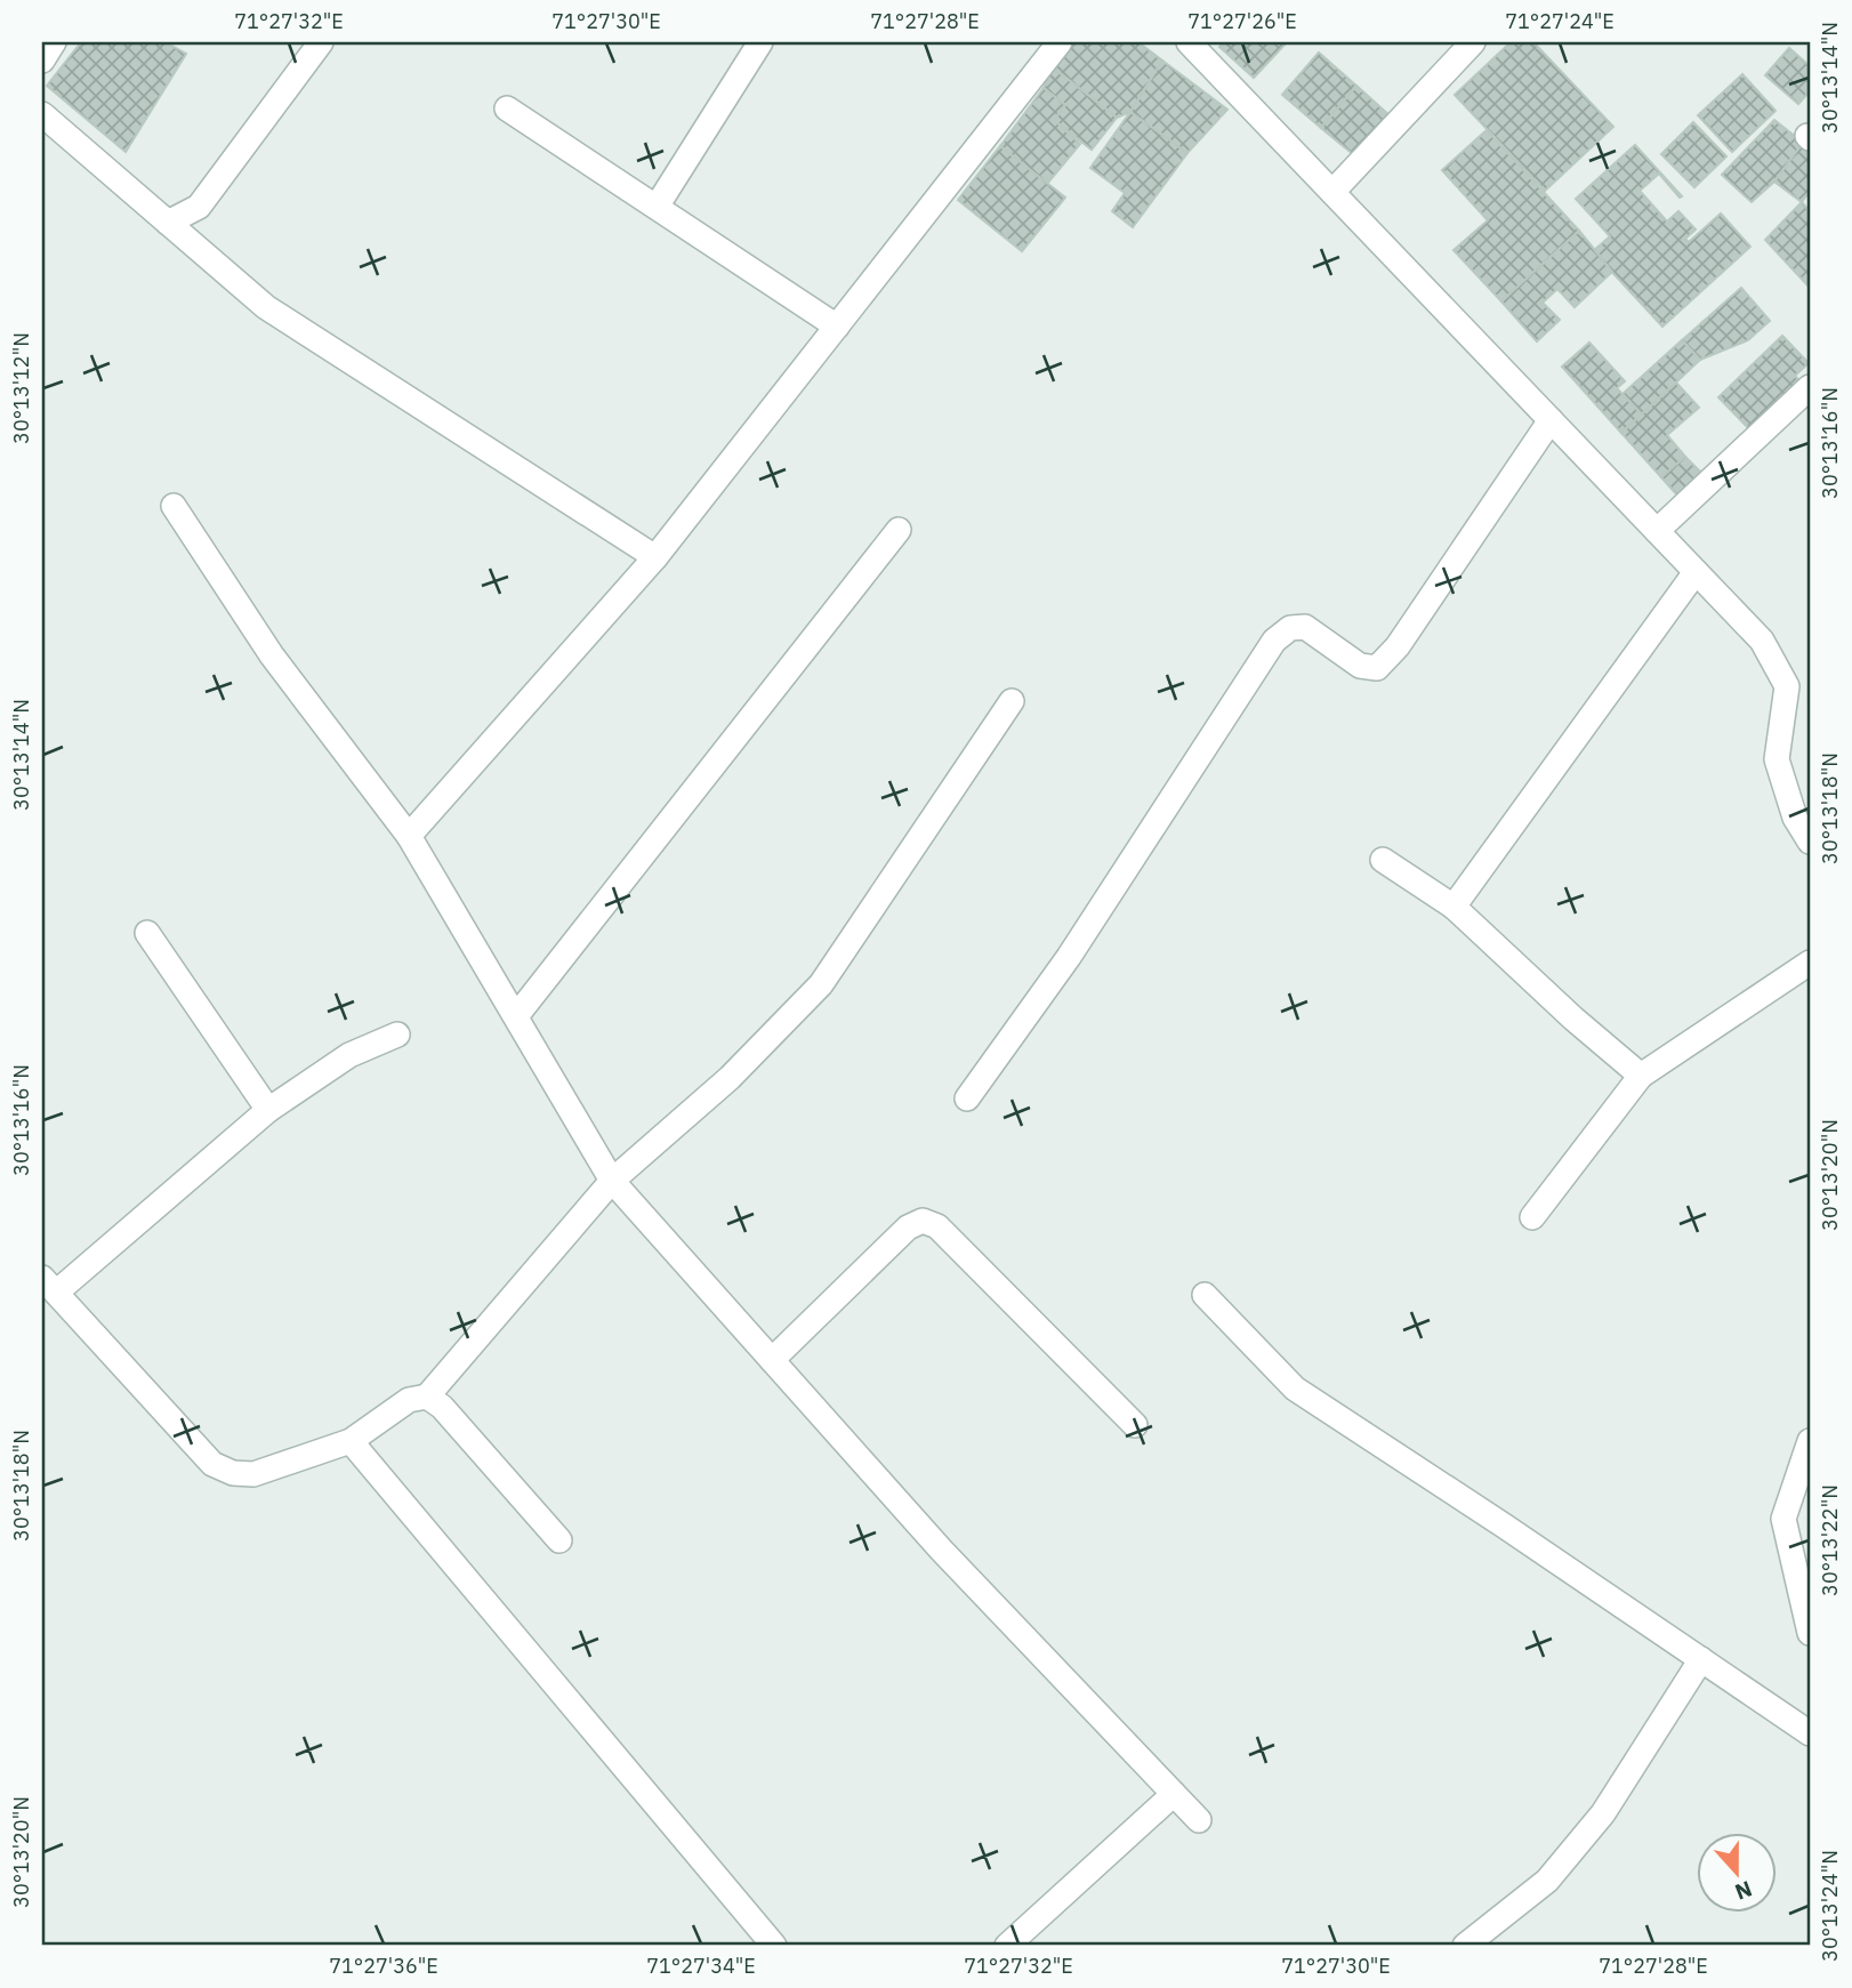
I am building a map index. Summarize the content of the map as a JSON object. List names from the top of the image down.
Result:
{
  "north": "bottom",
  "coordinates": [
    "71°27'32\"E",
    "71°27'30\"E",
    "71°27'28\"E",
    "71°27'26\"E",
    "71°27'24\"E",
    "30°13'14\"N",
    "30°13'12\"N",
    "30°13'16\"N",
    "30°13'18\"N",
    "30°13'20\"N",
    "30°13'22\"N",
    "30°13'24\"N",
    "71°27'36\"E",
    "71°27'34\"E"
  ]
}
